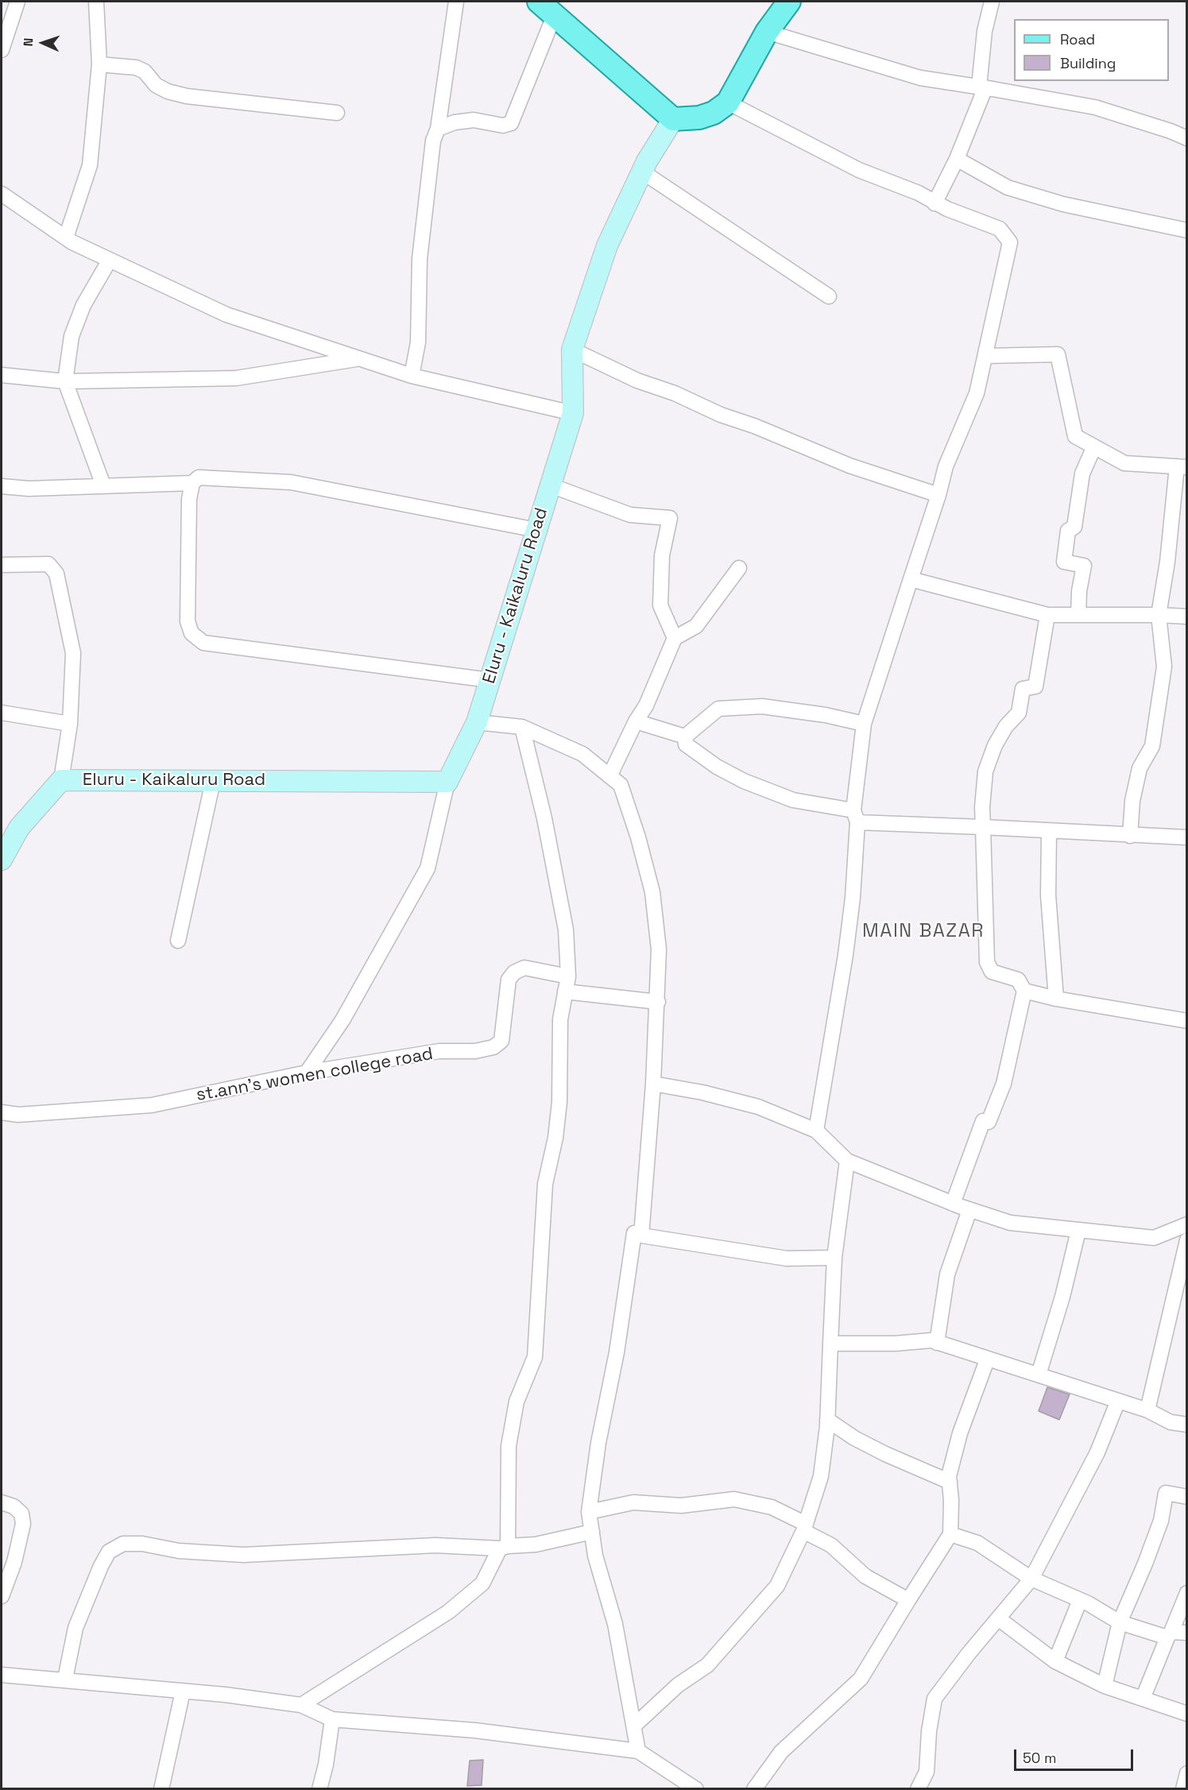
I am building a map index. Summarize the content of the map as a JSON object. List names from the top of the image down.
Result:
{
  "streets": {
    "main road": ["Eluru - Kaikaluru Road"],
    "street": ["st.ann's women college road"]
  },
  "districts": ["MAIN BAZAR"],
  "legend": ["Road", "Building"],
  "scale_bar": "50 m",
  "north": "left"
}
